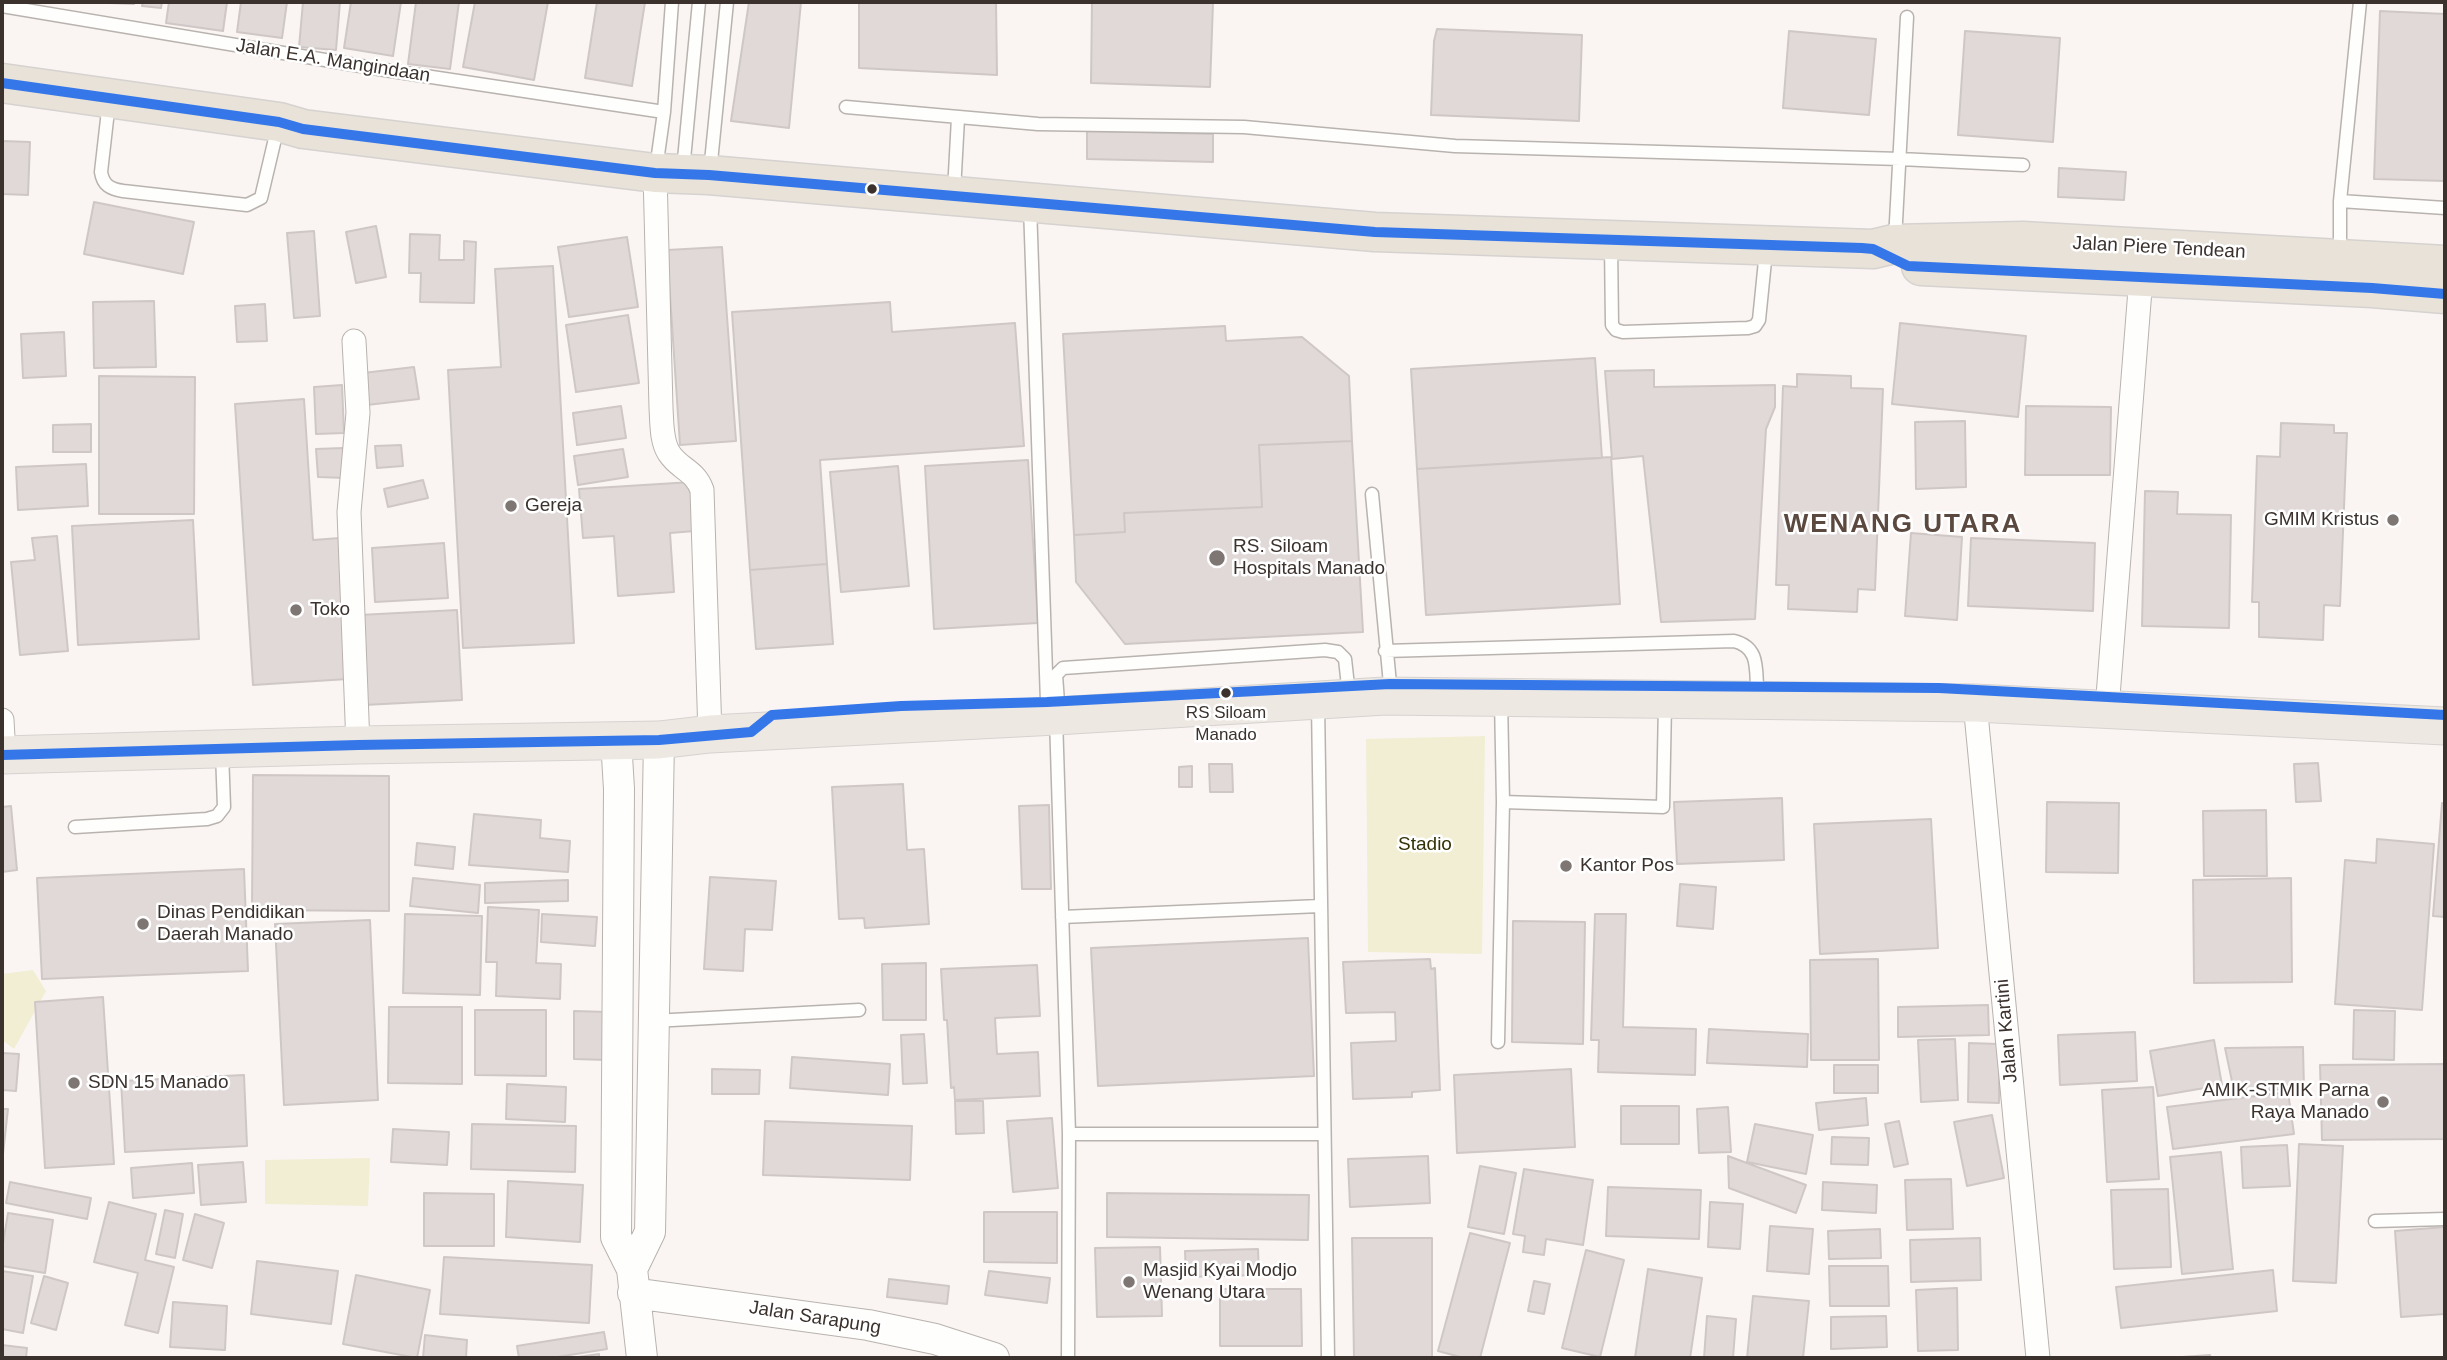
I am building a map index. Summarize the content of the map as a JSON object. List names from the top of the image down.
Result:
{
  "streets": {
    "highway": ["Jalan Piere Tendean"],
    "street": ["Jalan Kartini", "Jalan Sarapung"],
    "lane": ["Jalan E.A. Mangindaan"]
  },
  "districts": ["WENANG UTARA"],
  "parks": ["Stadio"],
  "places": [
    "Gereja",
    "GMIM Kristus",
    "RS. Siloam Hospitals Manado",
    "Toko",
    "RS Siloam Manado",
    "Kantor Pos",
    "Dinas Pendidikan Daerah Manado",
    "SDN 15 Manado",
    "AMIK-STMIK Parna Raya Manado",
    "Masjid Kyai Modjo Wenang Utara"
  ]
}
